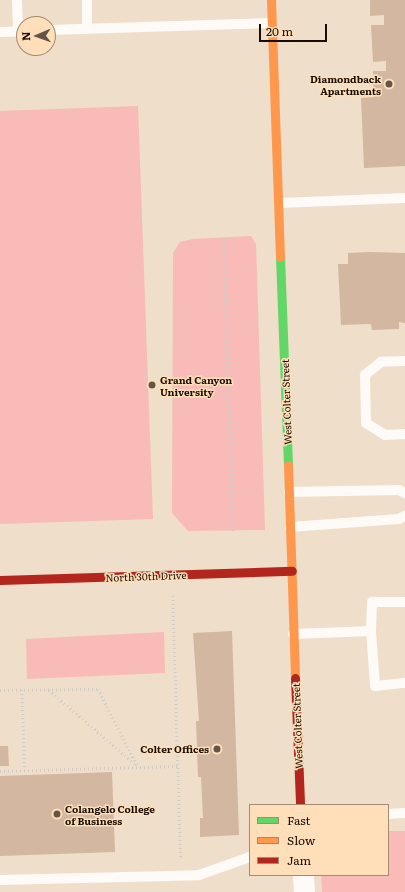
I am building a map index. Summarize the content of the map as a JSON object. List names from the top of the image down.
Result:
{
  "streets": {
    "street": ["West Colter Street", "North 30th Drive"]
  },
  "crossings": [
    ["West Colter Street", "North 30th Drive"]
  ],
  "places": [
    "Diamondback Apartments",
    "Grand Canyon University",
    "Colter Offices",
    "Colangelo College of Business"
  ],
  "legend": ["Fast", "Slow", "Jam"],
  "scale_bar": "20 m",
  "north": "left"
}
